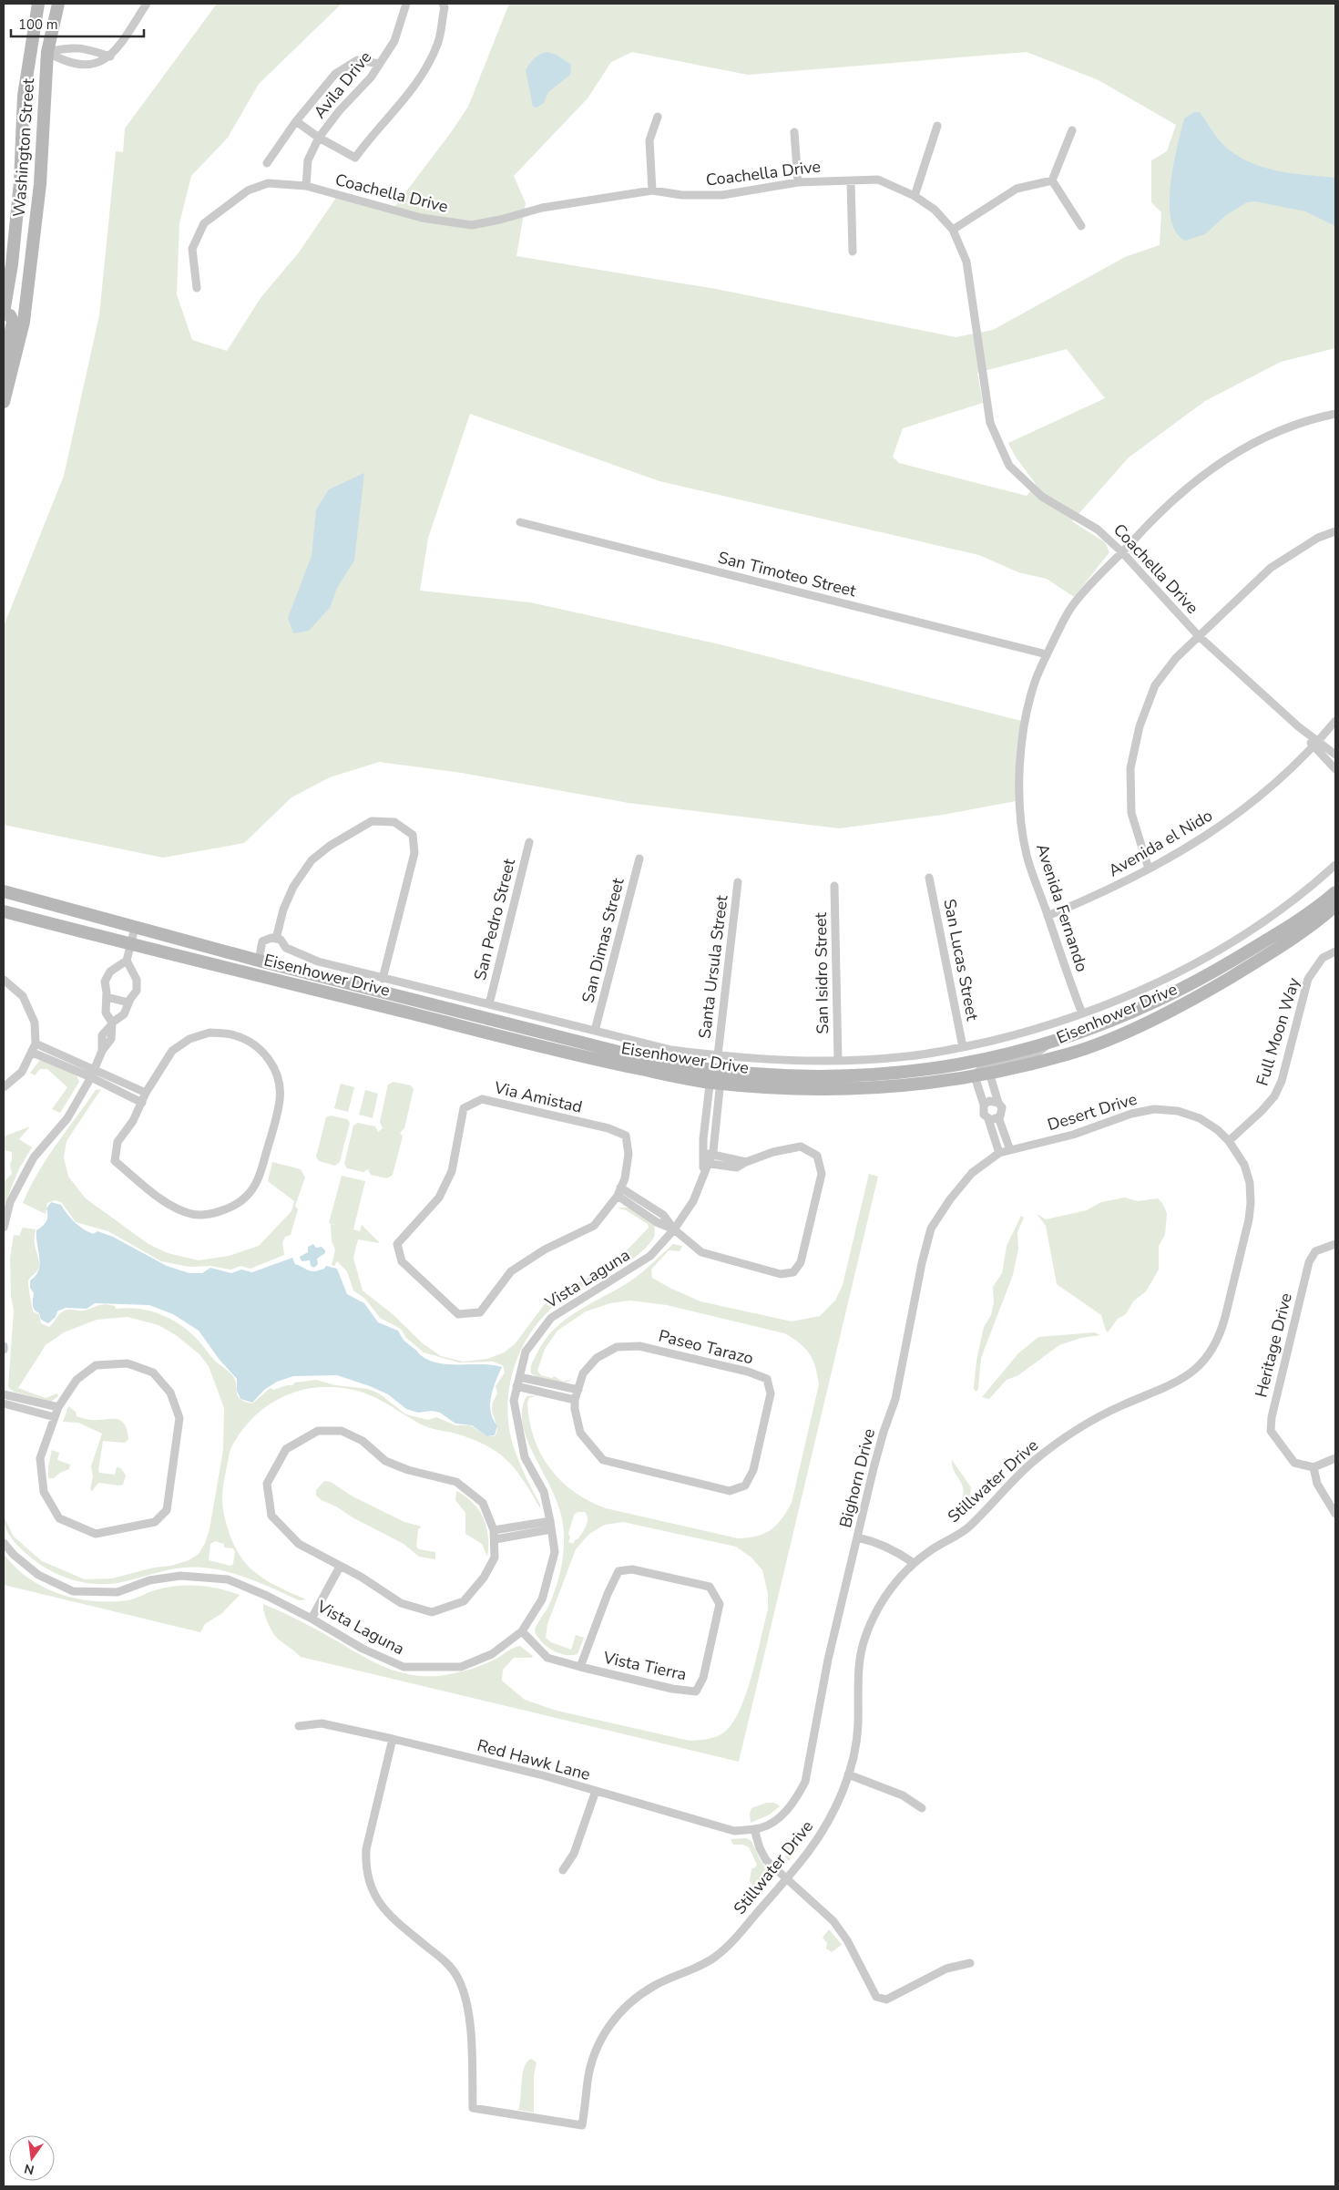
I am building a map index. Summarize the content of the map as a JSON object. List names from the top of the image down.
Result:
{
  "streets": {
    "main road": ["Washington Street", "Eisenhower Drive"],
    "street": [
      "Avila Drive",
      "Coachella Drive",
      "San Timoteo Street",
      "Avenida el Nido",
      "Avenida Fernando",
      "San Pedro Street",
      "San Dimas Street",
      "San Lucas Street",
      "Santa Ursula Street",
      "San Isidro Street",
      "Full Moon Way",
      "Via Amistad",
      "Desert Drive",
      "Vista Laguna",
      "Heritage Drive",
      "Paseo Tarazo",
      "Bighorn Drive",
      "Stillwater Drive",
      "Vista Tierra",
      "Red Hawk Lane"
    ]
  },
  "crossings": [
    ["Avila Drive", "Coachella Drive"],
    ["Coachella Drive", "Avenida el Nido"],
    ["Coachella Drive", "Avenida Fernando"],
    ["San Timoteo Street", "Avenida Fernando"],
    ["Avenida el Nido", "Avenida Fernando"],
    ["Avenida Fernando", "Eisenhower Drive"],
    ["San Pedro Street", "Eisenhower Drive"],
    ["San Dimas Street", "Eisenhower Drive"],
    ["San Lucas Street", "Eisenhower Drive"],
    ["Santa Ursula Street", "Eisenhower Drive"],
    ["San Isidro Street", "Eisenhower Drive"],
    ["Eisenhower Drive", "Vista Laguna"],
    ["Full Moon Way", "Desert Drive"],
    ["Full Moon Way", "Stillwater Drive"],
    ["Desert Drive", "Bighorn Drive"],
    ["Desert Drive", "Stillwater Drive"],
    ["Vista Laguna", "Vista Tierra"],
    ["Bighorn Drive", "Red Hawk Lane"],
    ["Stillwater Drive", "Red Hawk Lane"]
  ],
  "scale_bar": "100 m",
  "north": "bottom"
}
